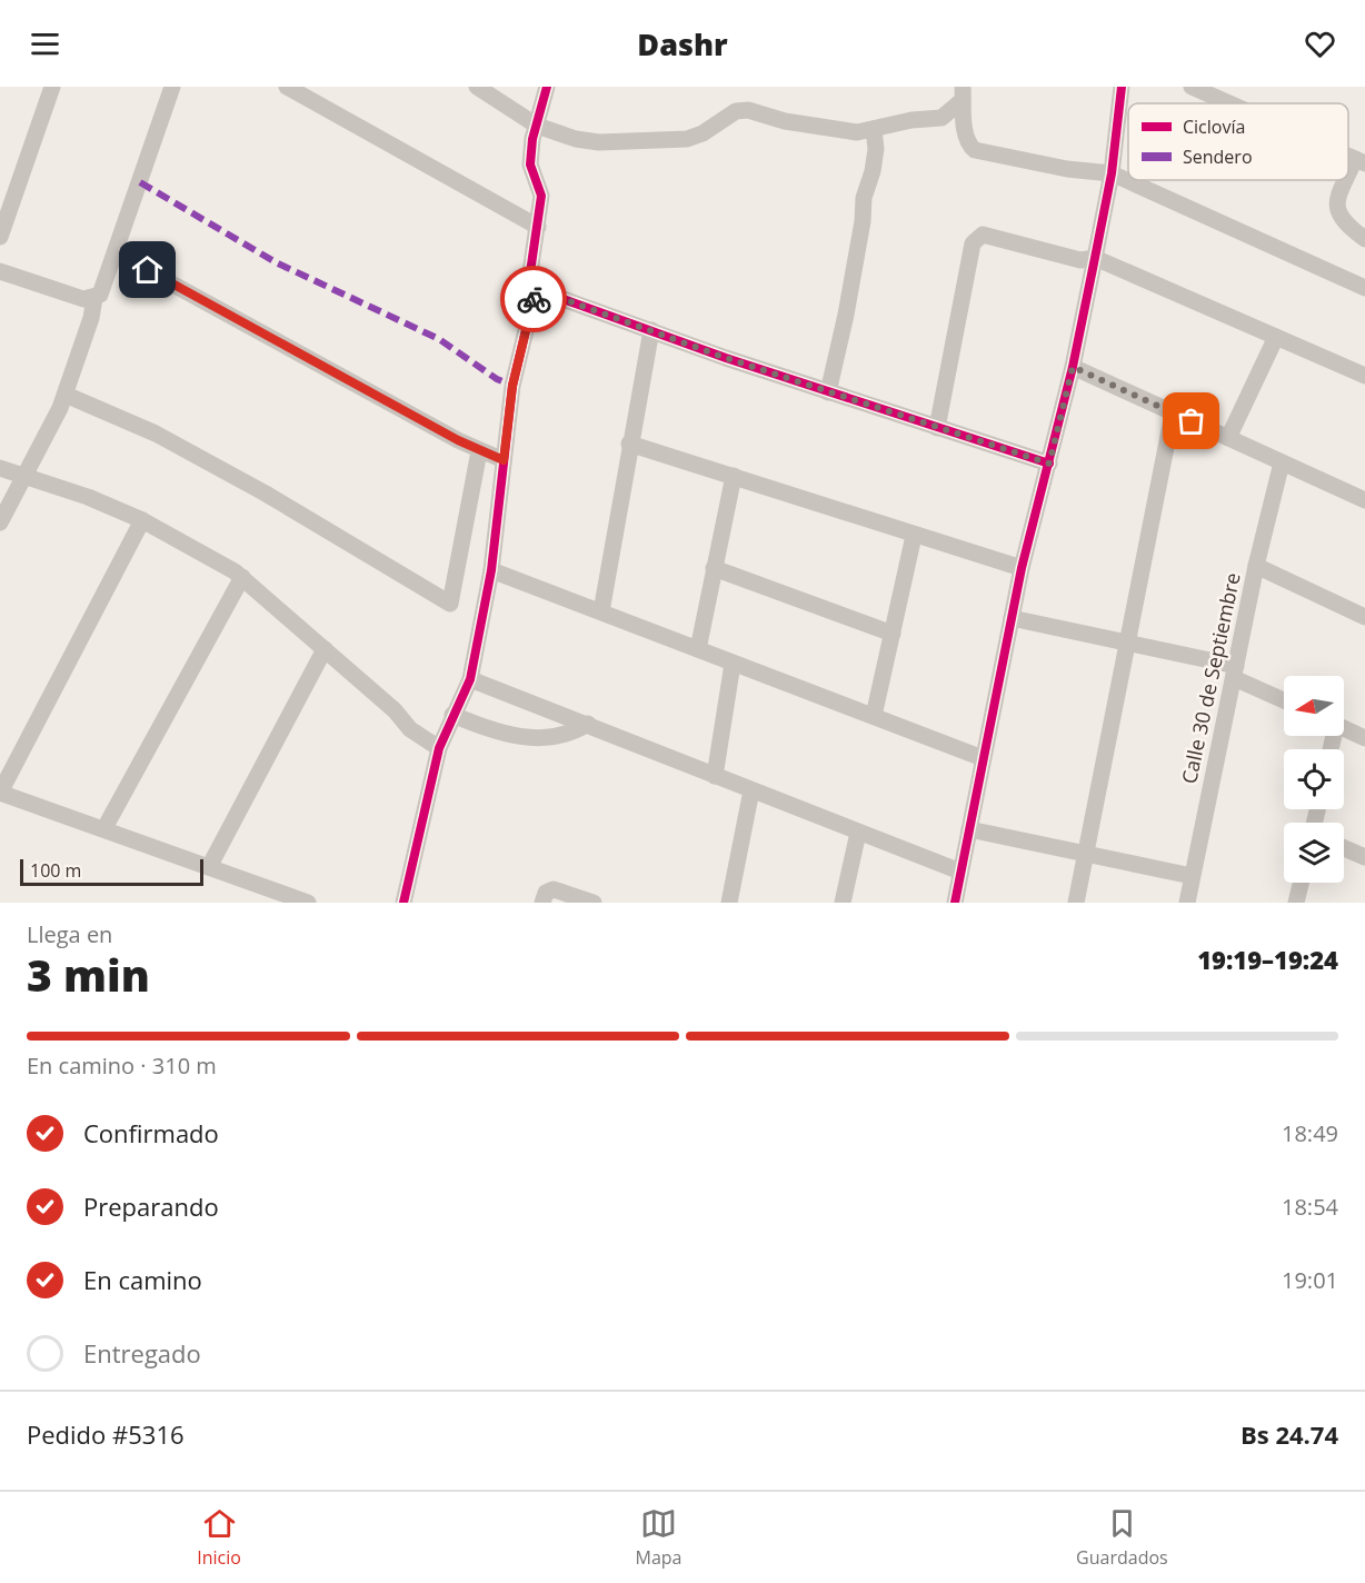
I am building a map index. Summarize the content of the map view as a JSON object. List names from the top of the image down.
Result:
{
  "streets": {
    "street": ["Calle 30 de Septiembre"]
  },
  "legend": ["Ciclovía", "Sendero"],
  "scale_bar": "100 m",
  "north": "left",
  "page": {
    "header": "Dashr",
    "scale": "100 m",
    "heading": ["3 min", "Llega en", "19:19–19:24"],
    "panel": ["Pedido #5316", "Bs 24.74"],
    "bar": "En camino · 310 m",
    "list": [
      ["Confirmado", "18:49"],
      ["Preparando", "18:54"],
      ["En camino", "19:01"],
      "Entregado"
    ],
    "tabs": ["Inicio", "Mapa", "Guardados"]
  }
}
